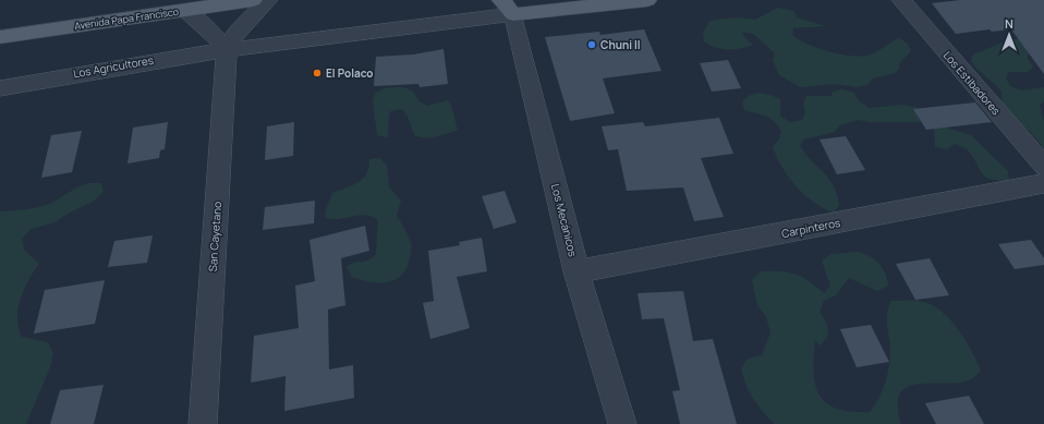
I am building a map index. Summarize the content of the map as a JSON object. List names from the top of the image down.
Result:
{
  "streets": {
    "main road": ["Avenida Papa Francisco"],
    "street": [
      "Los Agricultores",
      "Los Estibadores",
      "Los Mecánicos",
      "Carpinteros",
      "San Cayetano"
    ]
  },
  "crossings": [
    ["Los Agricultores", "Los Mecánicos"],
    ["Los Agricultores", "San Cayetano"],
    ["Los Mecánicos", "Carpinteros"]
  ],
  "places": ["Chuni II", "El Polaco"],
  "north": "top"
}
